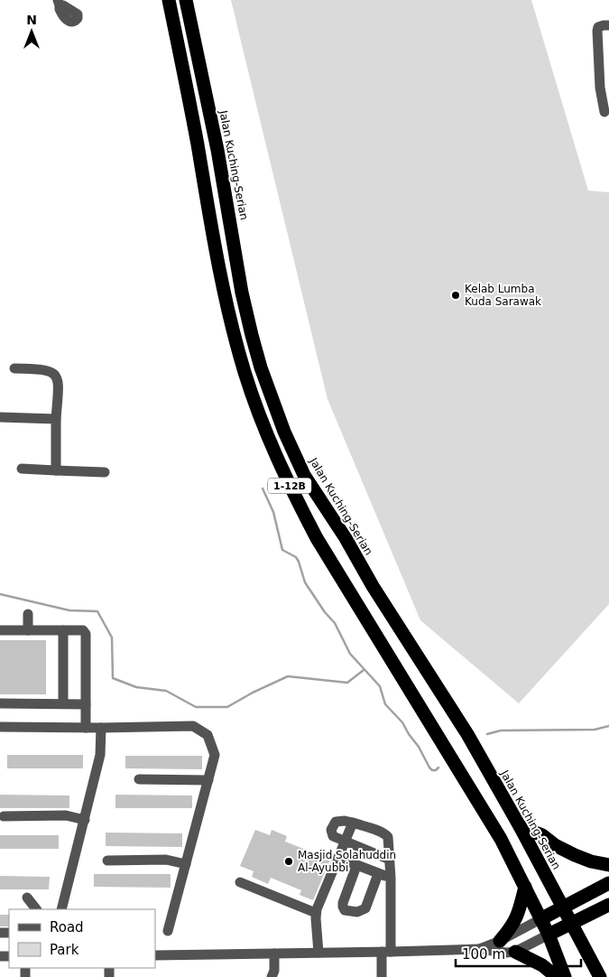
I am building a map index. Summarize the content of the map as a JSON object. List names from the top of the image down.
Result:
{
  "streets": {
    "highway": ["Jalan Kuching-Serian", "1-12B"]
  },
  "places": ["Kelab Lumba Kuda Sarawak", "Masjid Solahuddin Al-Ayubbi"],
  "legend": ["Road", "Park"],
  "scale_bar": "100 m",
  "north": "top"
}
